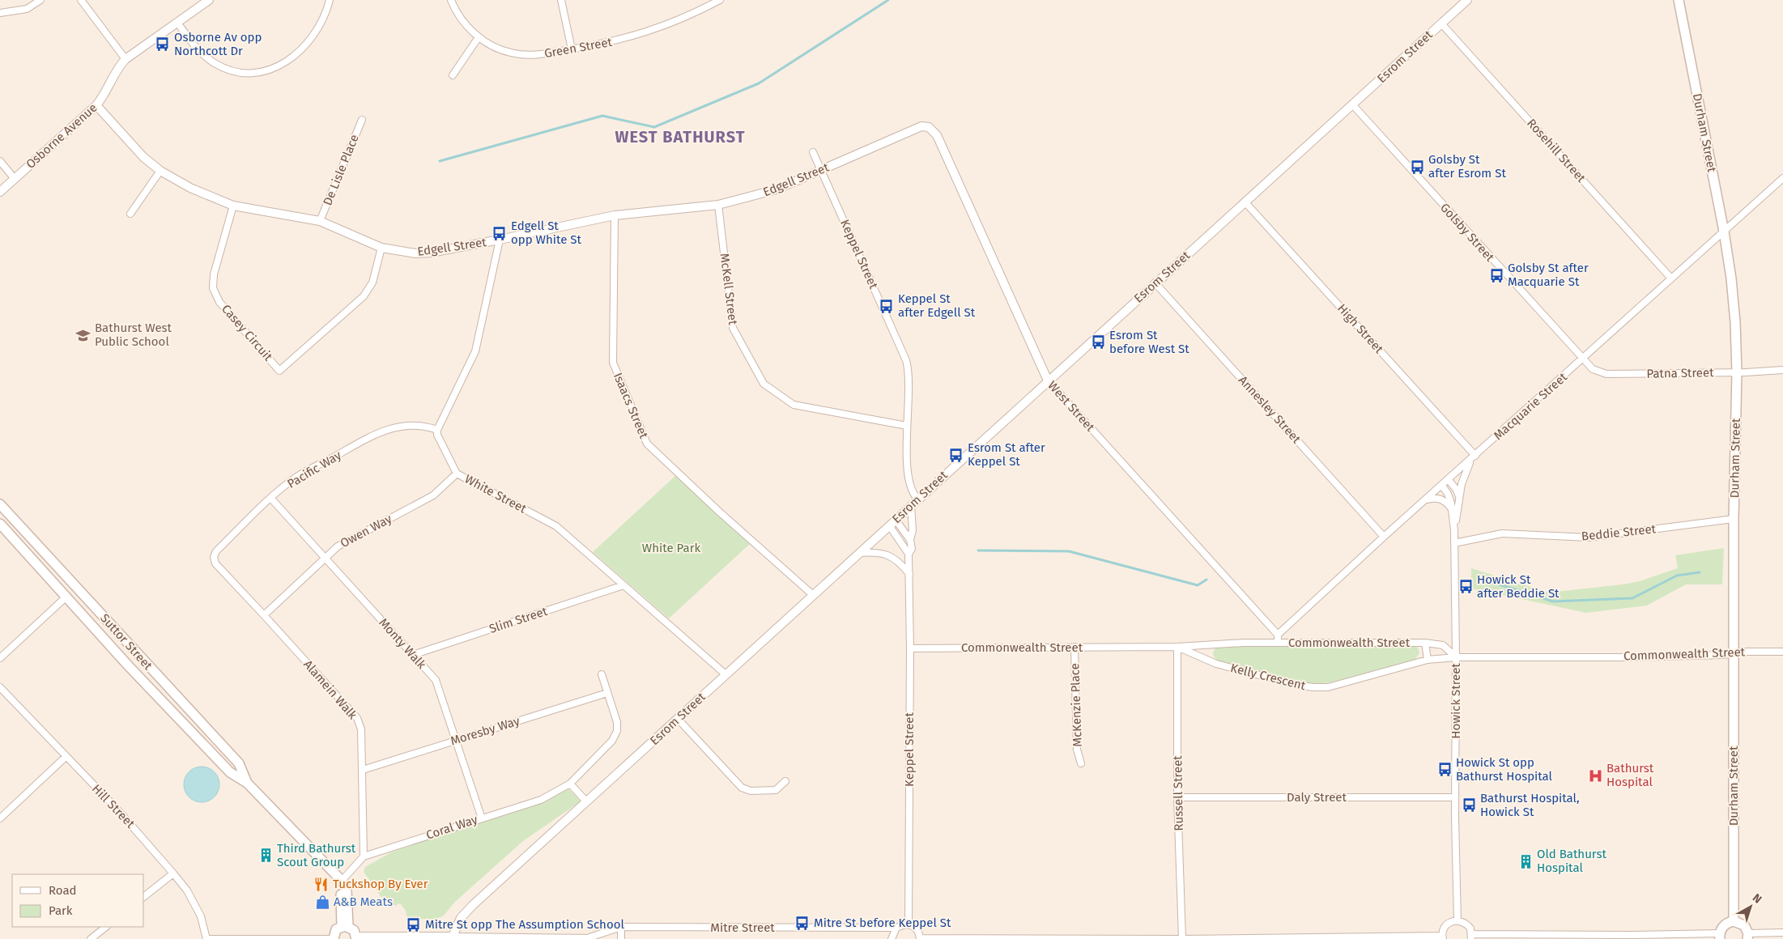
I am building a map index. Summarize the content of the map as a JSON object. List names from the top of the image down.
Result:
{
  "streets": {
    "main road": ["Durham Street", "Suttor Street"],
    "street": [
      "Green Street",
      "Esrom Street",
      "Osborne Avenue",
      "Rosehill Street",
      "De Lisle Place",
      "Edgell Street",
      "Golsby Street",
      "Keppel Street",
      "McKell Street",
      "High Street",
      "Casey Circuit",
      "Patna Street",
      "Isaacs Street",
      "West Street",
      "Macquarie Street",
      "Annesley Street",
      "Pacific Way",
      "White Street",
      "Owen Way",
      "Beddie Street",
      "Slim Street",
      "Commonwealth Street",
      "Monty Walk",
      "Kelly Crescent",
      "Alamein Walk",
      "Howick Street",
      "McKenzie Place",
      "Moresby Way",
      "Russell Street",
      "Daly Street",
      "Hill Street",
      "Coral Way",
      "Mitre Street"
    ]
  },
  "crossings": [
    ["Esrom Street", "Rosehill Street"],
    ["Esrom Street", "Golsby Street"],
    ["Esrom Street", "Keppel Street"],
    ["Esrom Street", "High Street"],
    ["Esrom Street", "Isaacs Street"],
    ["Esrom Street", "West Street"],
    ["Esrom Street", "Annesley Street"],
    ["Esrom Street", "White Street"],
    ["Esrom Street", "Mitre Street"],
    ["Durham Street", "Patna Street"],
    ["Durham Street", "Macquarie Street"],
    ["Durham Street", "Beddie Street"],
    ["Durham Street", "Commonwealth Street"],
    ["Osborne Avenue", "Edgell Street"],
    ["Rosehill Street", "Macquarie Street"],
    ["De Lisle Place", "Edgell Street"],
    ["Edgell Street", "Keppel Street"],
    ["Edgell Street", "McKell Street"],
    ["Edgell Street", "Casey Circuit"],
    ["Edgell Street", "Isaacs Street"],
    ["Edgell Street", "West Street"],
    ["Golsby Street", "Patna Street"],
    ["Golsby Street", "Macquarie Street"],
    ["Keppel Street", "McKell Street"],
    ["Keppel Street", "Commonwealth Street"],
    ["Keppel Street", "Mitre Street"],
    ["High Street", "Macquarie Street"],
    ["High Street", "Howick Street"],
    ["Patna Street", "Macquarie Street"],
    ["West Street", "Macquarie Street"],
    ["Macquarie Street", "Annesley Street"],
    ["Macquarie Street", "Howick Street"],
    ["Pacific Way", "White Street"],
    ["Pacific Way", "Monty Walk"],
    ["Pacific Way", "Alamein Walk"],
    ["White Street", "Owen Way"],
    ["White Street", "Slim Street"],
    ["Owen Way", "Monty Walk"],
    ["Owen Way", "Alamein Walk"],
    ["Beddie Street", "Howick Street"],
    ["Slim Street", "Monty Walk"],
    ["Suttor Street", "Coral Way"],
    ["Commonwealth Street", "Kelly Crescent"],
    ["Commonwealth Street", "Howick Street"],
    ["Commonwealth Street", "McKenzie Place"],
    ["Commonwealth Street", "Russell Street"],
    ["Monty Walk", "Moresby Way"],
    ["Monty Walk", "Coral Way"],
    ["Kelly Crescent", "Howick Street"],
    ["Kelly Crescent", "Russell Street"],
    ["Alamein Walk", "Moresby Way"],
    ["Alamein Walk", "Coral Way"],
    ["Howick Street", "Daly Street"],
    ["Moresby Way", "Coral Way"],
    ["Russell Street", "Daly Street"]
  ],
  "districts": ["WEST BATHURST"],
  "parks": ["White Park"],
  "places": {
    "bus stop": [
      "Osborne Av opp Northcott Dr",
      "Golsby St after Esrom St",
      "Edgell St opp White St",
      "Golsby St after Macquarie St",
      "Keppel St after Edgell St",
      "Esrom St before West St",
      "Esrom St after Keppel St",
      "Howick St after Beddie St",
      "Howick St opp Bathurst Hospital",
      "Bathurst Hospital, Howick St",
      "Mitre St before Keppel St",
      "Mitre St opp The Assumption School"
    ],
    "school or university": ["Bathurst West Public School"],
    "hospital": ["Bathurst Hospital"],
    "building": ["Third Bathurst Scout Group", "Old Bathurst Hospital"],
    "restaurant": ["Tuckshop By Ever"],
    "shop": ["A&B Meats"]
  },
  "legend": ["Road", "Park"],
  "north": "top right"
}
